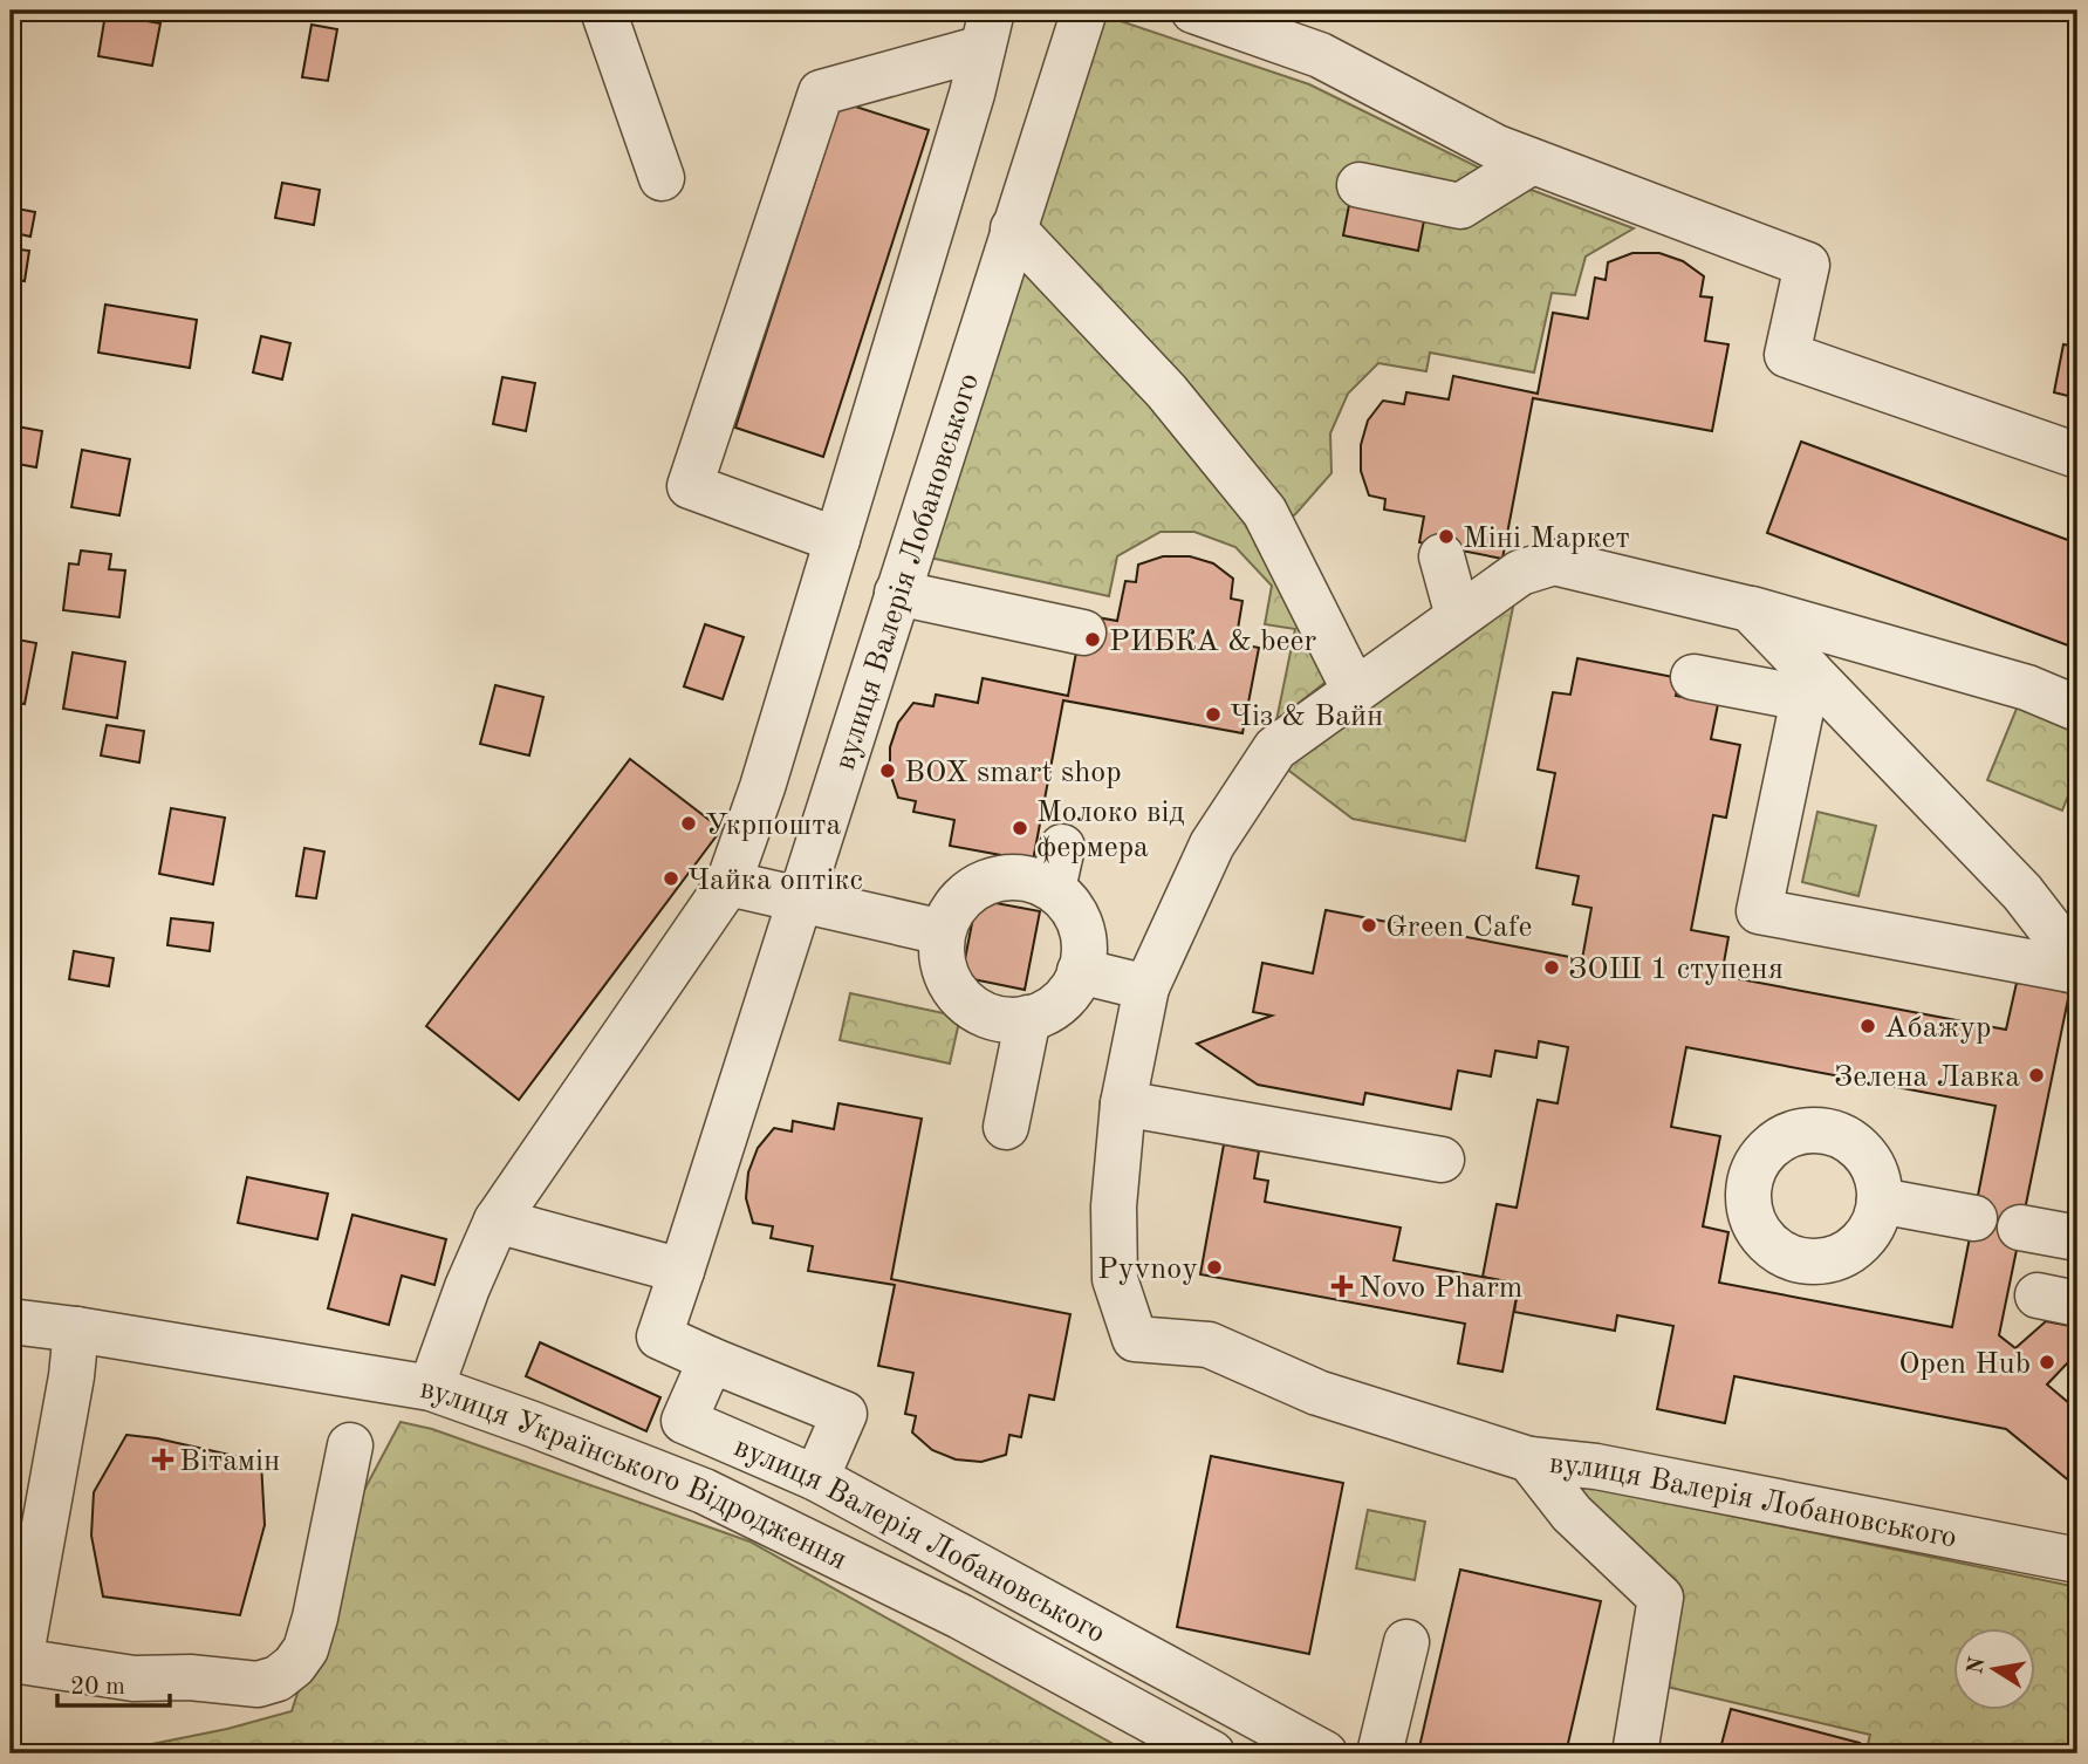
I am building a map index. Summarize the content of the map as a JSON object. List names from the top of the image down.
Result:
{
  "streets": {
    "street": ["вулиця Валерія Лобановського", "вулиця Українського Відродження"]
  },
  "places": {
    "other": [
      "Міні Маркет",
      "РИБКА & beer",
      "Чіз & Вайн",
      "BOX smart shop",
      "Укрпошта",
      "Молоко від фермера",
      "Чайка оптікс",
      "Green Cafe",
      "ЗОШ 1 ступеня",
      "Абажур",
      "Зелена Лавка",
      "Pyvnoy",
      "Open Hub"
    ],
    "health": ["Novo Pharm", "Вітамін"]
  },
  "scale_bar": "20 m",
  "north": "left"
}
